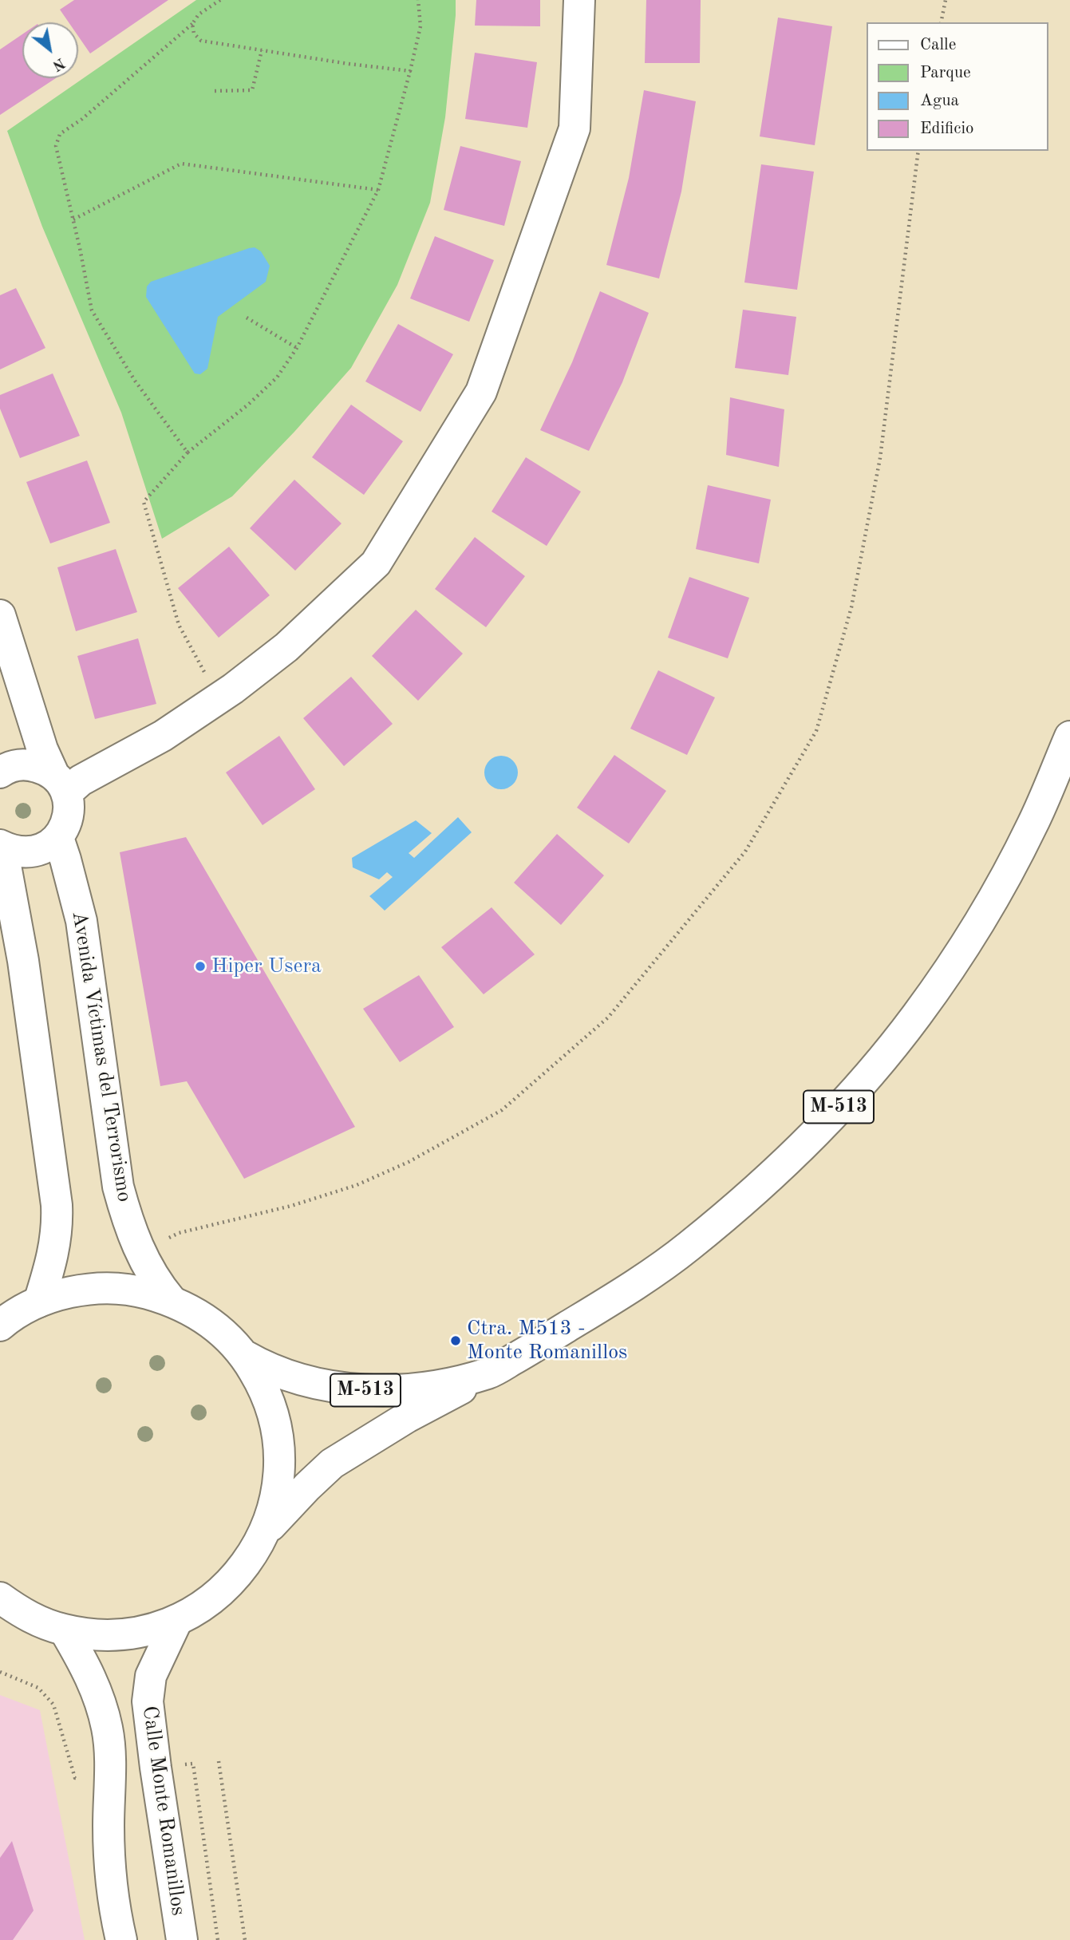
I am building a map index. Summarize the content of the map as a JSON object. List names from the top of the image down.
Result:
{
  "streets": {
    "street": ["Avenida Víctimas del Terrorismo", "M-513", "Calle Monte Romanillos"]
  },
  "places": ["Hiper Usera", "Ctra. M513 - Monte Romanillos"],
  "legend": [
    "Calle",
    "Parque",
    "Agua",
    "Edificio"
  ],
  "north": "bottom right"
}
